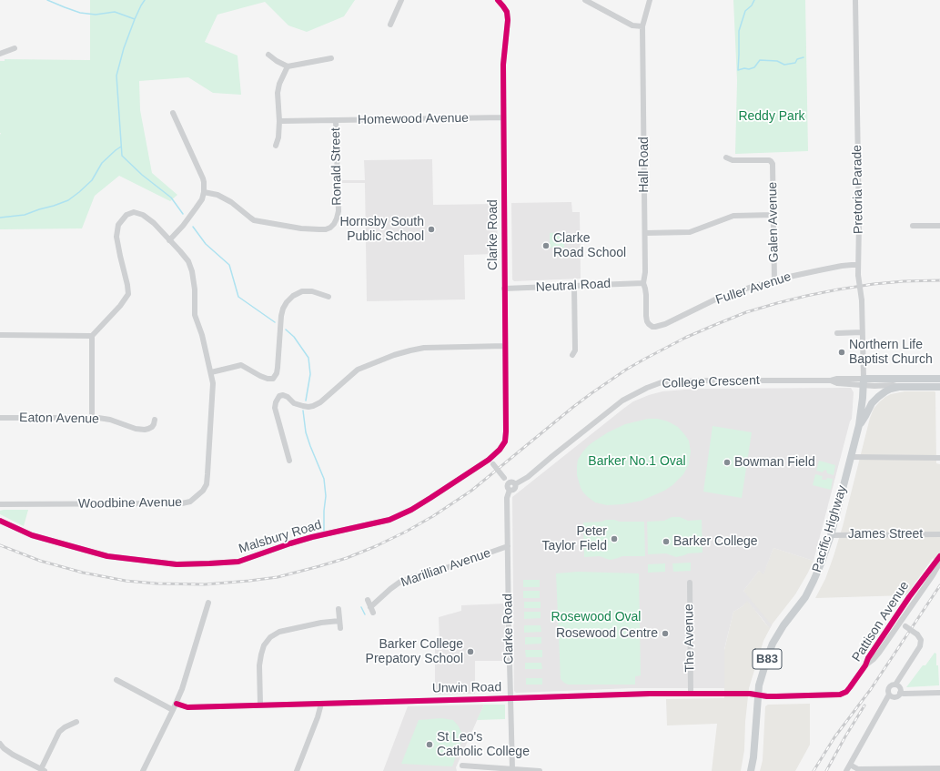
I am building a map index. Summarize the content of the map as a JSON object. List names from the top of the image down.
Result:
{
  "streets": {
    "main road": ["Pacific Highway", "B83"],
    "street": [
      "Homewood Avenue",
      "Hall Road",
      "Ronald Street",
      "Pretoria Parade",
      "Galen Avenue",
      "Clarke Road",
      "Neutral Road",
      "Fuller Avenue",
      "College Crescent",
      "Eaton Avenue",
      "Woodbine Avenue",
      "James Street",
      "Malsbury Road",
      "Marillian Avenue",
      "Pattison Avenue",
      "The Avenue",
      "Unwin Road"
    ]
  },
  "crossings": [
    ["Homewood Avenue", "Ronald Street"],
    ["Homewood Avenue", "Clarke Road"],
    ["Hall Road", "Neutral Road"],
    ["Hall Road", "Fuller Avenue"],
    ["Pretoria Parade", "Fuller Avenue"],
    ["Pretoria Parade", "College Crescent"],
    ["Pretoria Parade", "Pacific Highway"],
    ["Galen Avenue", "Fuller Avenue"],
    ["Clarke Road", "Neutral Road"],
    ["Clarke Road", "College Crescent"],
    ["Clarke Road", "Malsbury Road"],
    ["Clarke Road", "Marillian Avenue"],
    ["Clarke Road", "Unwin Road"],
    ["College Crescent", "Pacific Highway"],
    ["Pacific Highway", "James Street"],
    ["Pacific Highway", "Unwin Road"],
    ["Pattison Avenue", "Unwin Road"],
    ["The Avenue", "Unwin Road"]
  ],
  "parks": ["Reddy Park", "Barker No.1 Oval", "Rosewood Oval"],
  "places": [
    "Hornsby South Public School",
    "Clarke Road School",
    "Northern Life Baptist Church",
    "Bowman Field",
    "Peter Taylor Field",
    "Barker College",
    "Rosewood Centre",
    "Barker College Prepatory School",
    "St Leo's Catholic College"
  ]
}
